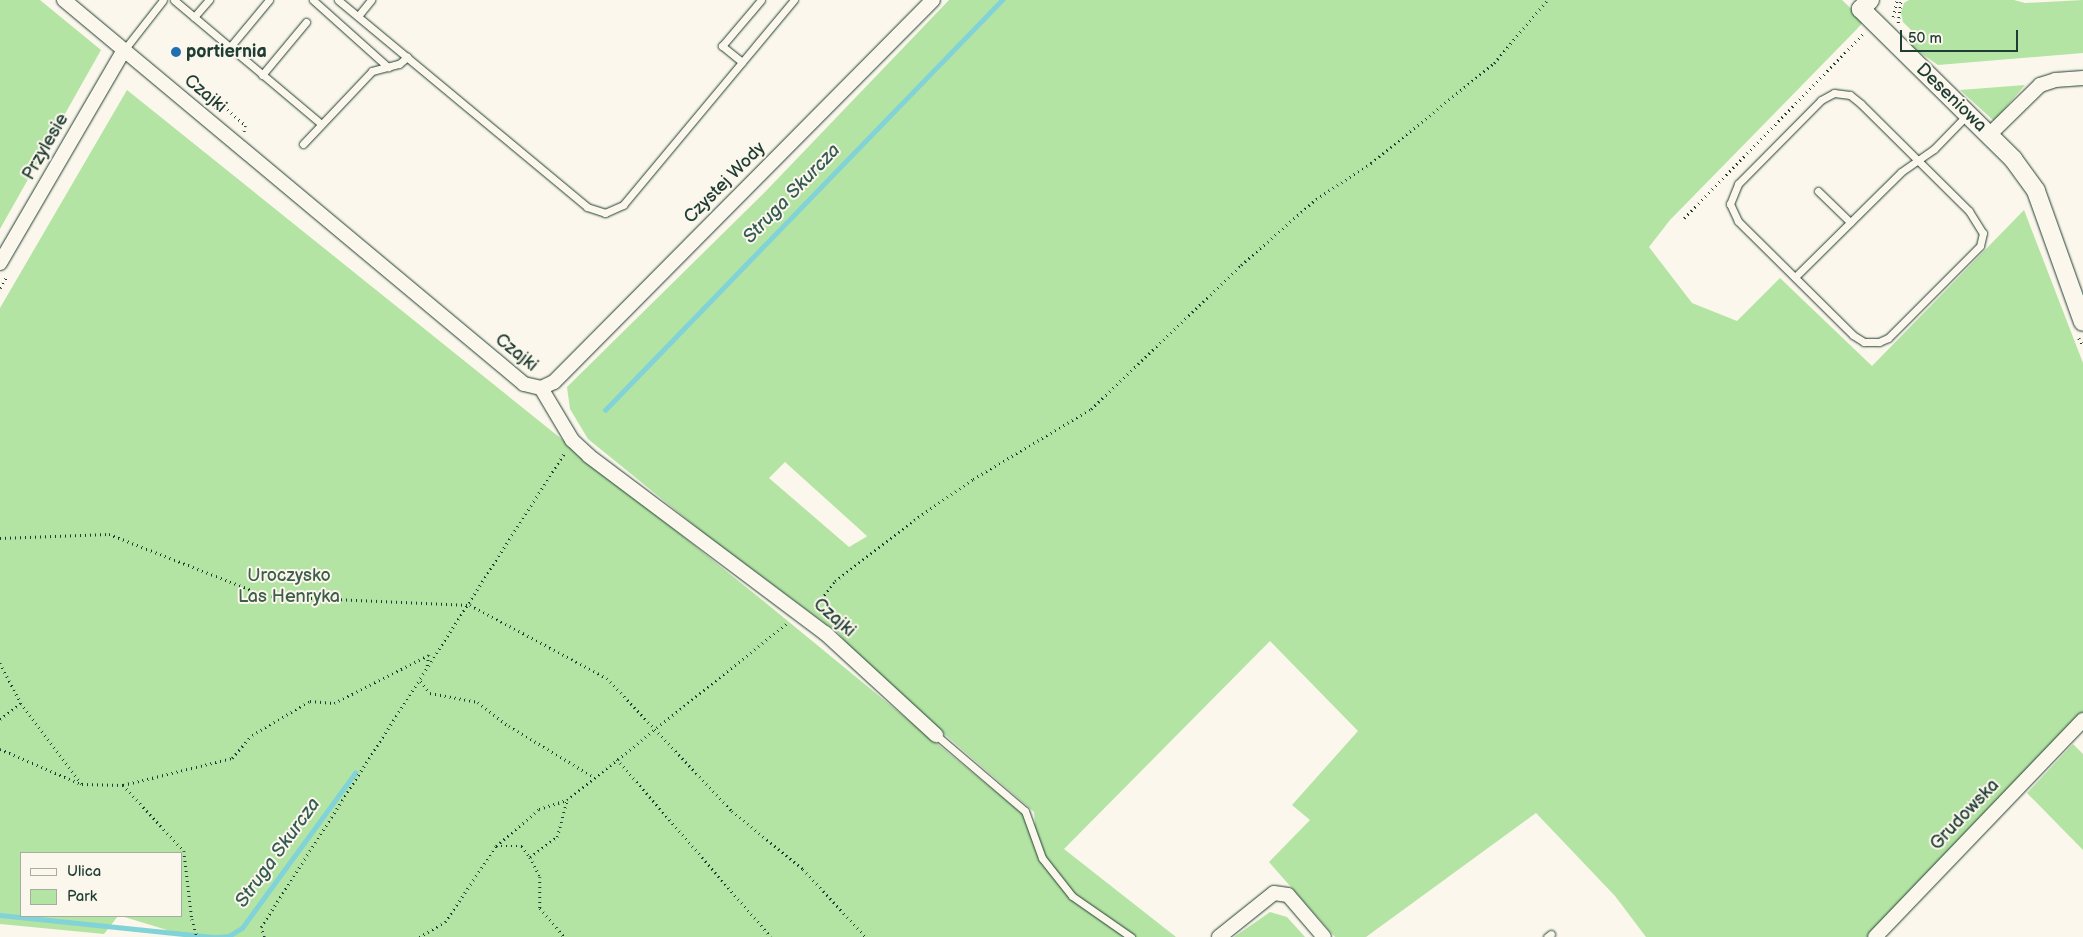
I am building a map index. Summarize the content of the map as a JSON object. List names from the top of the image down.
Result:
{
  "streets": {
    "street": [
      "Czajki",
      "Deseniowa",
      "Przylesie",
      "Czystej Wody",
      "Grudowska"
    ]
  },
  "crossings": [
    ["Czajki", "Przylesie"],
    ["Czajki", "Czystej Wody"]
  ],
  "water": ["Struga Skurcza"],
  "parks": ["Uroczysko Las Henryka"],
  "places": ["portiernia"],
  "legend": ["Ulica", "Park"],
  "scale_bar": "50 m"
}
